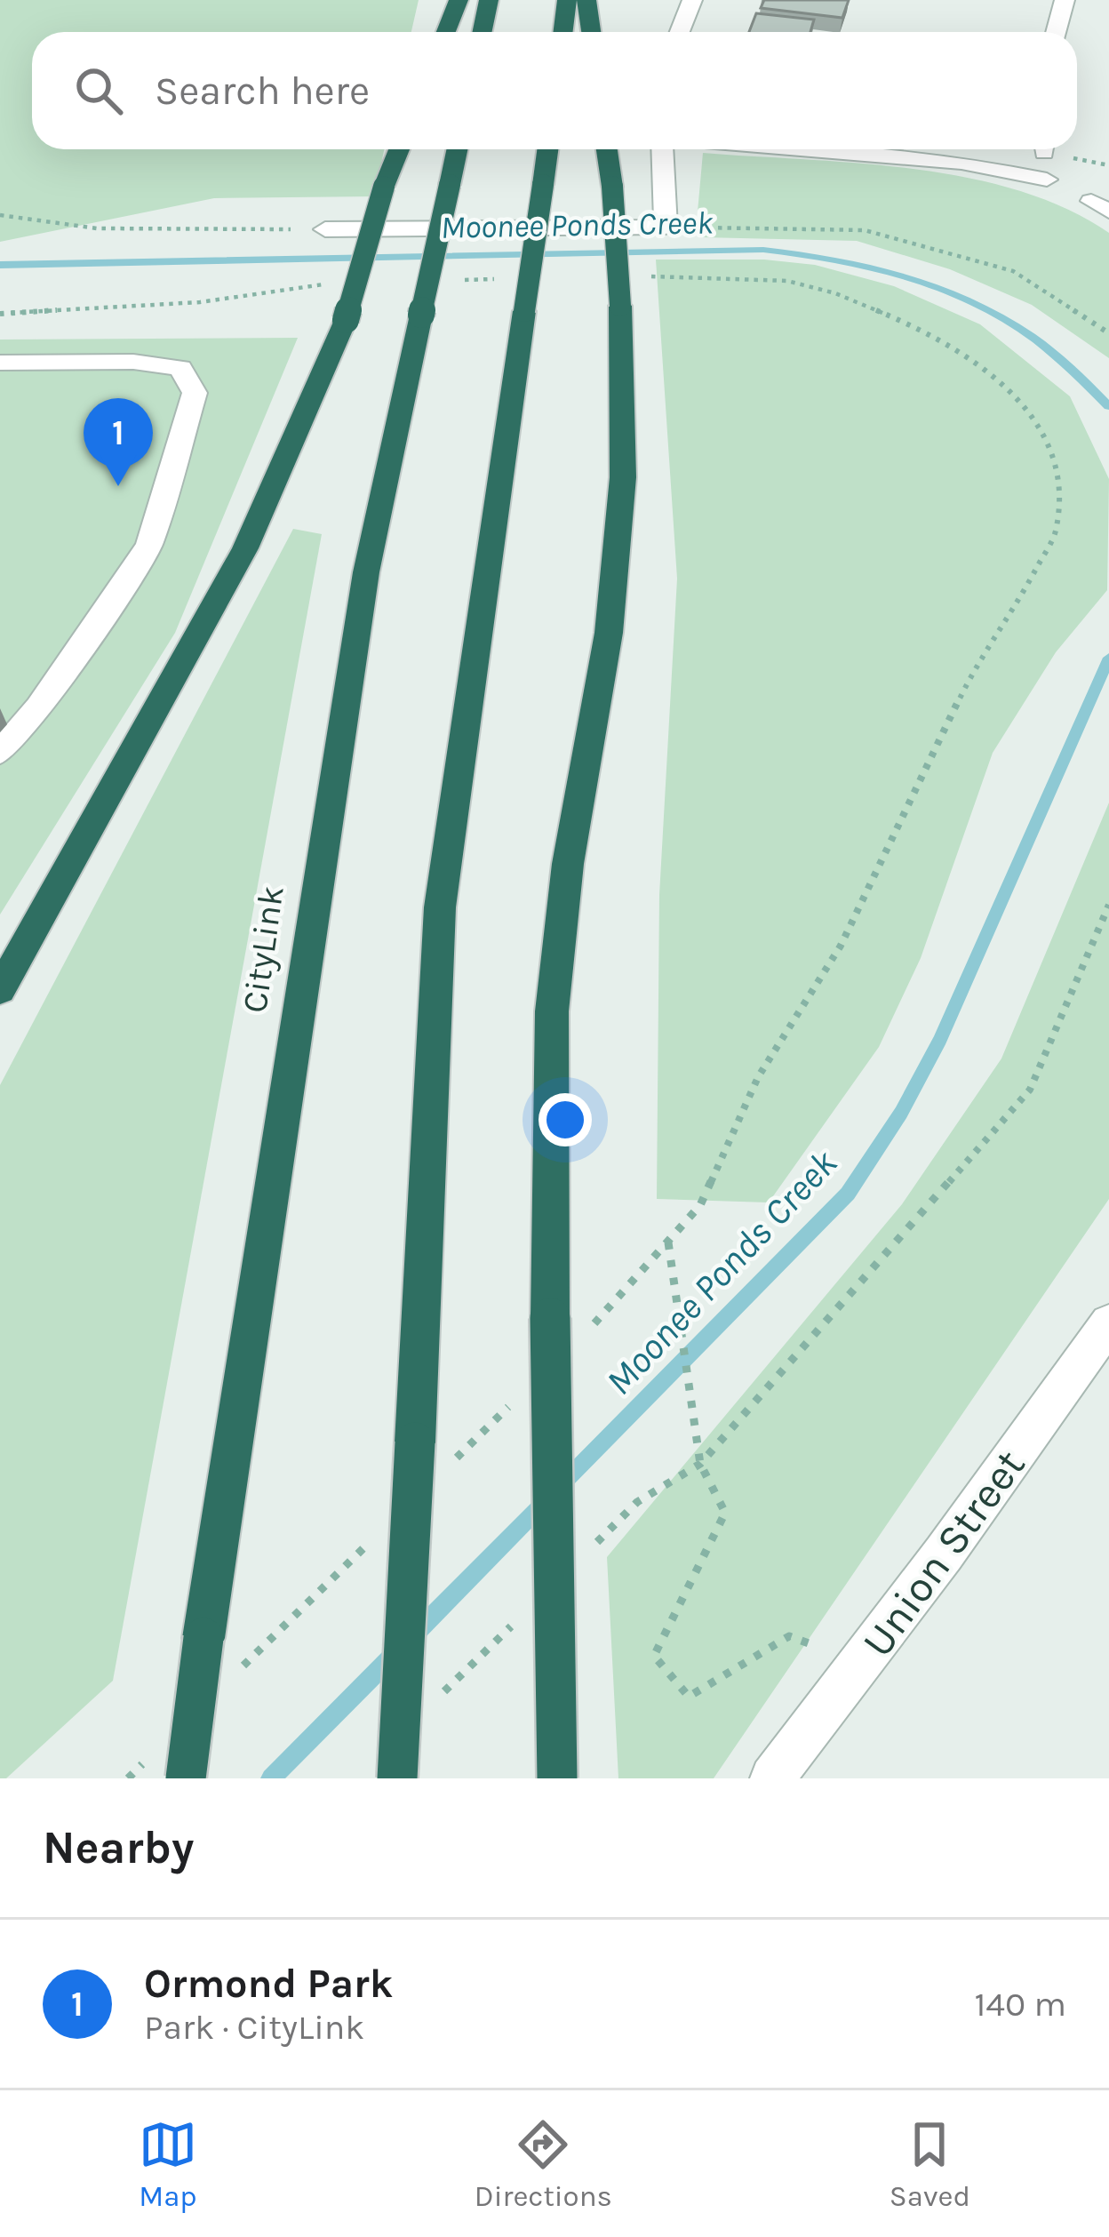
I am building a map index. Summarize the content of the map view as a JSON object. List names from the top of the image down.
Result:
{
  "streets": {
    "highway": ["CityLink"],
    "street": ["Union Street"]
  },
  "water": ["Moonee Ponds Creek"],
  "page": {
    "search": "Search here",
    "pins": "1",
    "heading": "Nearby",
    "list": [
      {
        "mark": "1",
        "name": "Ormond Park",
        "note": "Park · CityLink",
        "value": "140 m"
      }
    ],
    "nav": ["Map", "Directions", "Saved"]
  }
}
